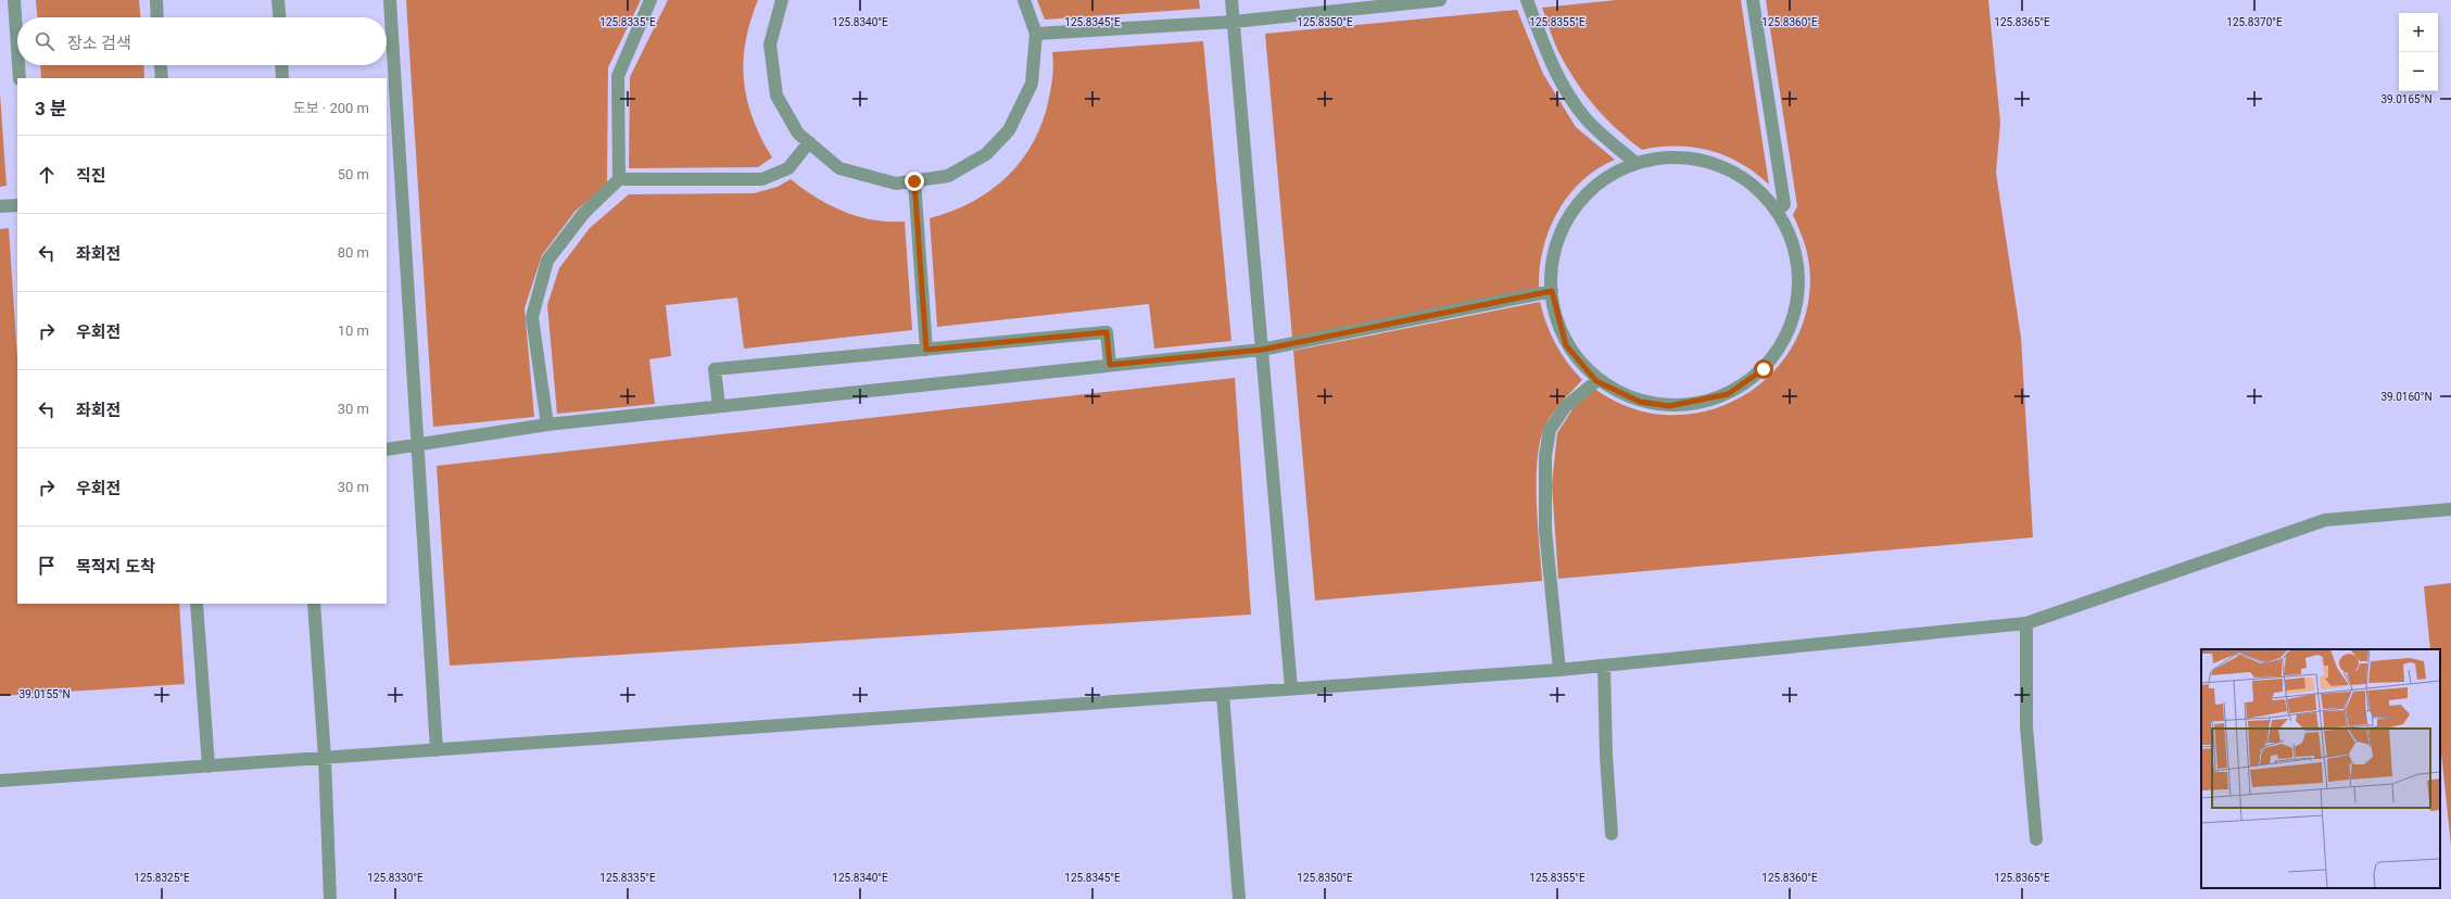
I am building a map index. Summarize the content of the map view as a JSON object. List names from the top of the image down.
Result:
{
  "page": {
    "map_buttons": ["+", "−"],
    "search": "장소 검색",
    "heading": ["3 분", "도보 · 200 m"],
    "list": [
      ["직진", "50 m"],
      ["좌회전", "80 m"],
      ["우회전", "10 m"],
      ["좌회전", "30 m"],
      ["우회전", "30 m"],
      "목적지 도착"
    ]
  },
  "coordinates": [
    "125.8335°E",
    "125.8340°E",
    "125.8345°E",
    "125.8350°E",
    "125.8355°E",
    "125.8360°E",
    "125.8365°E",
    "125.8370°E",
    "39.0165°N",
    "39.0160°N",
    "39.0155°N",
    "125.8325°E",
    "125.8330°E"
  ]
}
